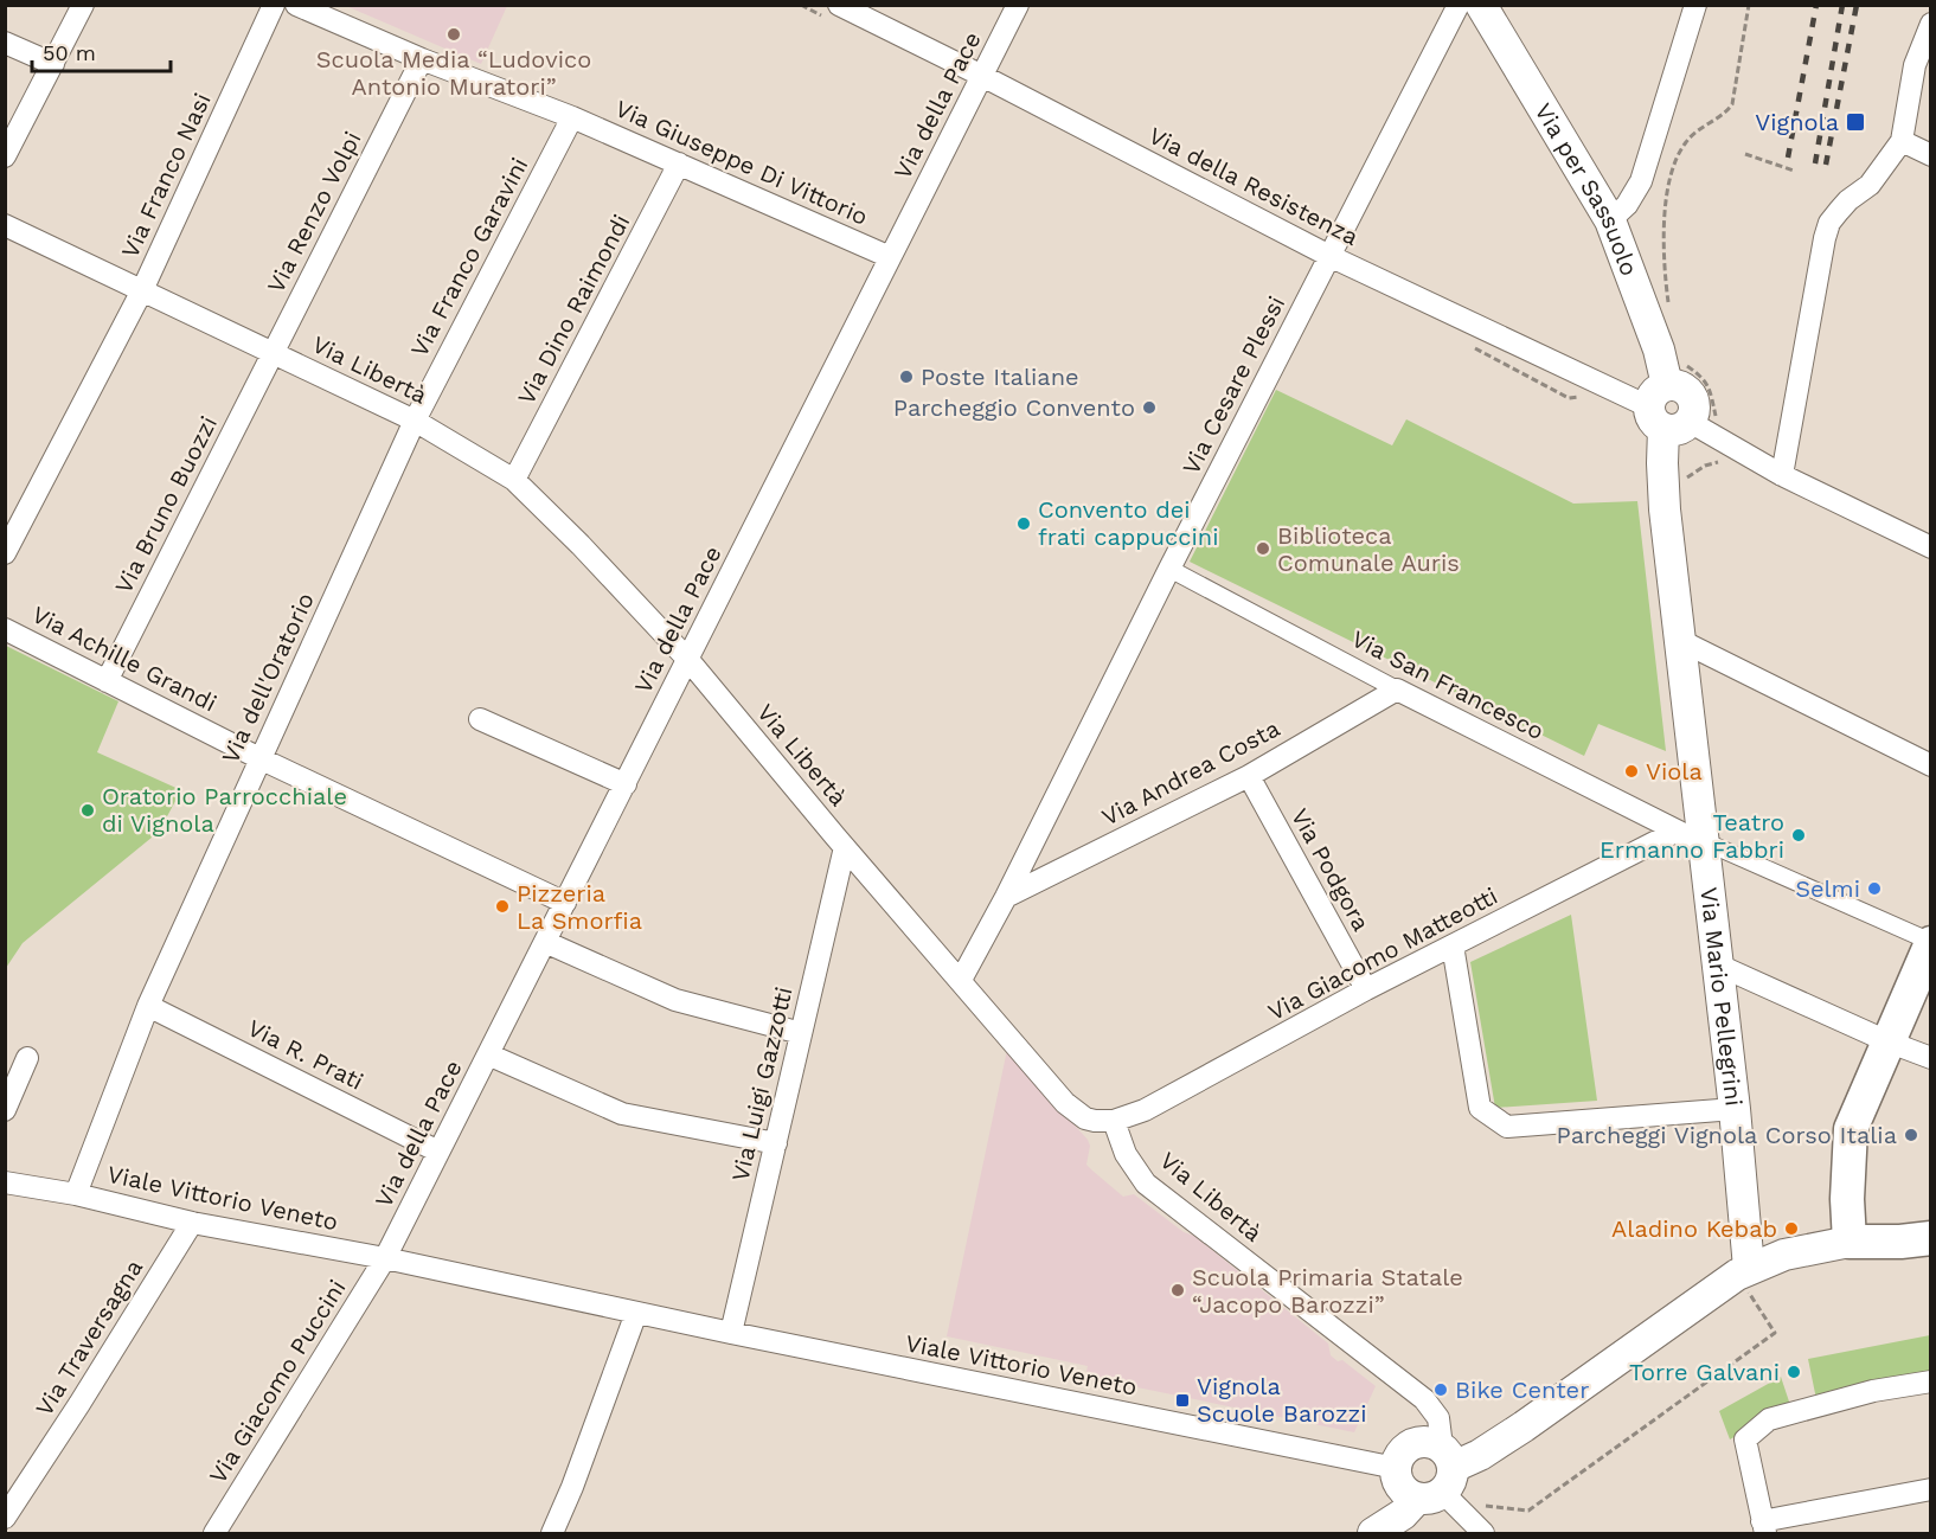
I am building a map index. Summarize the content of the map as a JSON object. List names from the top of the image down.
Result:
{
  "streets": {
    "main road": ["Via per Sassuolo", "Via Mario Pellegrini"],
    "street": [
      "Via della Pace",
      "Via Giuseppe Di Vittorio",
      "Via Franco Nasi",
      "Via della Resistenza",
      "Via Renzo Volpi",
      "Via Franco Garavini",
      "Via Dino Raimondi",
      "Via Libertà",
      "Via Cesare Plessi",
      "Via Bruno Buozzi",
      "Via Achille Grandi",
      "Via dell'Oratorio",
      "Via San Francesco",
      "Via Andrea Costa",
      "Via Podgora",
      "Via Giacomo Matteotti",
      "Via R. Prati",
      "Via Luigi Gazzotti",
      "Viale Vittorio Veneto",
      "Via Traversagna",
      "Via Giacomo Puccini"
    ]
  },
  "crossings": [
    ["Via della Pace", "Via Giuseppe Di Vittorio"],
    ["Via della Pace", "Via della Resistenza"],
    ["Via della Pace", "Via Libertà"],
    ["Via della Pace", "Via Achille Grandi"],
    ["Via della Pace", "Via R. Prati"],
    ["Via della Pace", "Viale Vittorio Veneto"],
    ["Via della Pace", "Via Giacomo Puccini"],
    ["Via Giuseppe Di Vittorio", "Via Renzo Volpi"],
    ["Via Giuseppe Di Vittorio", "Via Franco Garavini"],
    ["Via Giuseppe Di Vittorio", "Via Dino Raimondi"],
    ["Via Franco Nasi", "Via Libertà"],
    ["Via della Resistenza", "Via per Sassuolo"],
    ["Via della Resistenza", "Via Cesare Plessi"],
    ["Via della Resistenza", "Via Mario Pellegrini"],
    ["Via per Sassuolo", "Via Mario Pellegrini"],
    ["Via Renzo Volpi", "Via Libertà"],
    ["Via Renzo Volpi", "Via Bruno Buozzi"],
    ["Via Franco Garavini", "Via Libertà"],
    ["Via Franco Garavini", "Via dell'Oratorio"],
    ["Via Dino Raimondi", "Via Libertà"],
    ["Via Libertà", "Via Cesare Plessi"],
    ["Via Libertà", "Via Bruno Buozzi"],
    ["Via Libertà", "Via dell'Oratorio"],
    ["Via Libertà", "Via Giacomo Matteotti"],
    ["Via Libertà", "Via Luigi Gazzotti"],
    ["Via Libertà", "Viale Vittorio Veneto"],
    ["Via Cesare Plessi", "Via San Francesco"],
    ["Via Cesare Plessi", "Via Andrea Costa"],
    ["Via Bruno Buozzi", "Via Achille Grandi"],
    ["Via Achille Grandi", "Via dell'Oratorio"],
    ["Via dell'Oratorio", "Via R. Prati"],
    ["Via dell'Oratorio", "Viale Vittorio Veneto"],
    ["Via San Francesco", "Via Andrea Costa"],
    ["Via San Francesco", "Via Giacomo Matteotti"],
    ["Via San Francesco", "Via Mario Pellegrini"],
    ["Via Andrea Costa", "Via Podgora"],
    ["Via Podgora", "Via Giacomo Matteotti"],
    ["Via Giacomo Matteotti", "Via Mario Pellegrini"],
    ["Via Luigi Gazzotti", "Viale Vittorio Veneto"],
    ["Viale Vittorio Veneto", "Via Traversagna"],
    ["Viale Vittorio Veneto", "Via Giacomo Puccini"]
  ],
  "places": {
    "other": [
      "Scuola Media “Ludovico Antonio Muratori”",
      "Poste Italiane",
      "Parcheggio Convento",
      "Convento dei frati cappuccini",
      "Biblioteca Comunale Auris",
      "Viola",
      "Oratorio Parrocchiale di Vignola",
      "Teatro Ermanno Fabbri",
      "Selmi",
      "Pizzeria La Smorfia",
      "Parcheggi Vignola Corso Italia",
      "Aladino Kebab",
      "Scuola Primaria Statale “Jacopo Barozzi”",
      "Torre Galvani",
      "Bike Center"
    ],
    "transit": ["Vignola", "Vignola Scuole Barozzi"]
  },
  "scale_bar": "50 m"
}
